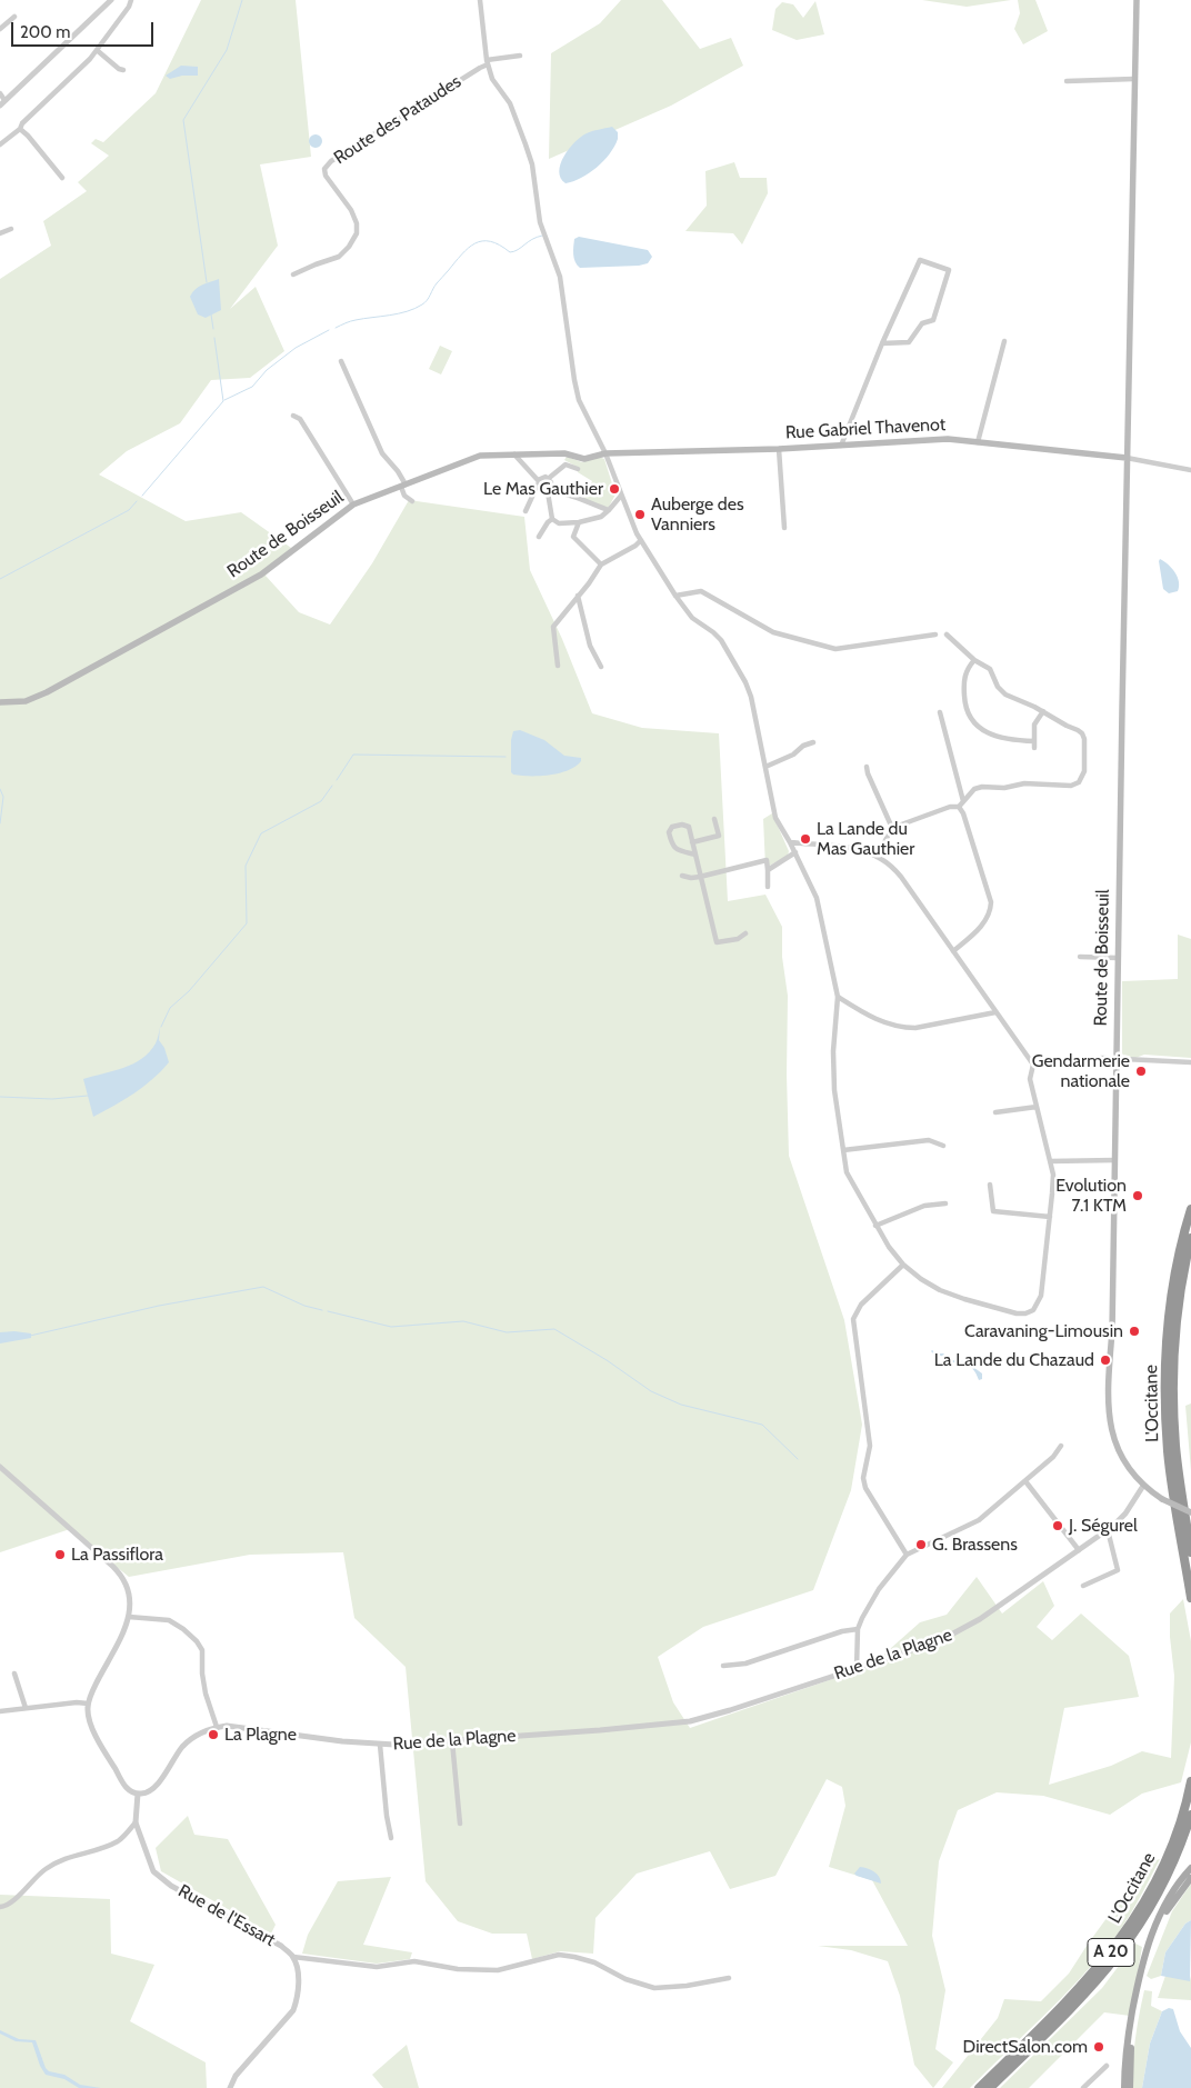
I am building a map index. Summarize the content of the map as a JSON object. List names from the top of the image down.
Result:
{
  "streets": {
    "highway": ["L'Occitane", "A 20"],
    "main road": ["Rue Gabriel Thavenot", "Route de Boisseuil"],
    "street": ["Route des Pataudes", "Rue de la Plagne", "Rue de l'Essart"]
  },
  "crossings": [
    ["Rue Gabriel Thavenot", "Route de Boisseuil"],
    ["Route de Boisseuil", "Rue de la Plagne"],
    ["Rue de la Plagne", "Rue de l'Essart"]
  ],
  "places": [
    "Le Mas Gauthier",
    "Auberge des Vanniers",
    "La Lande du Mas Gauthier",
    "Gendarmerie nationale",
    "Evolution 7.1 KTM",
    "Caravaning-Limousin",
    "La Lande du Chazaud",
    "J. Ségurel",
    "G. Brassens",
    "La Passiflora",
    "La Plagne",
    "DirectSalon.com"
  ],
  "scale_bar": "200 m"
}
